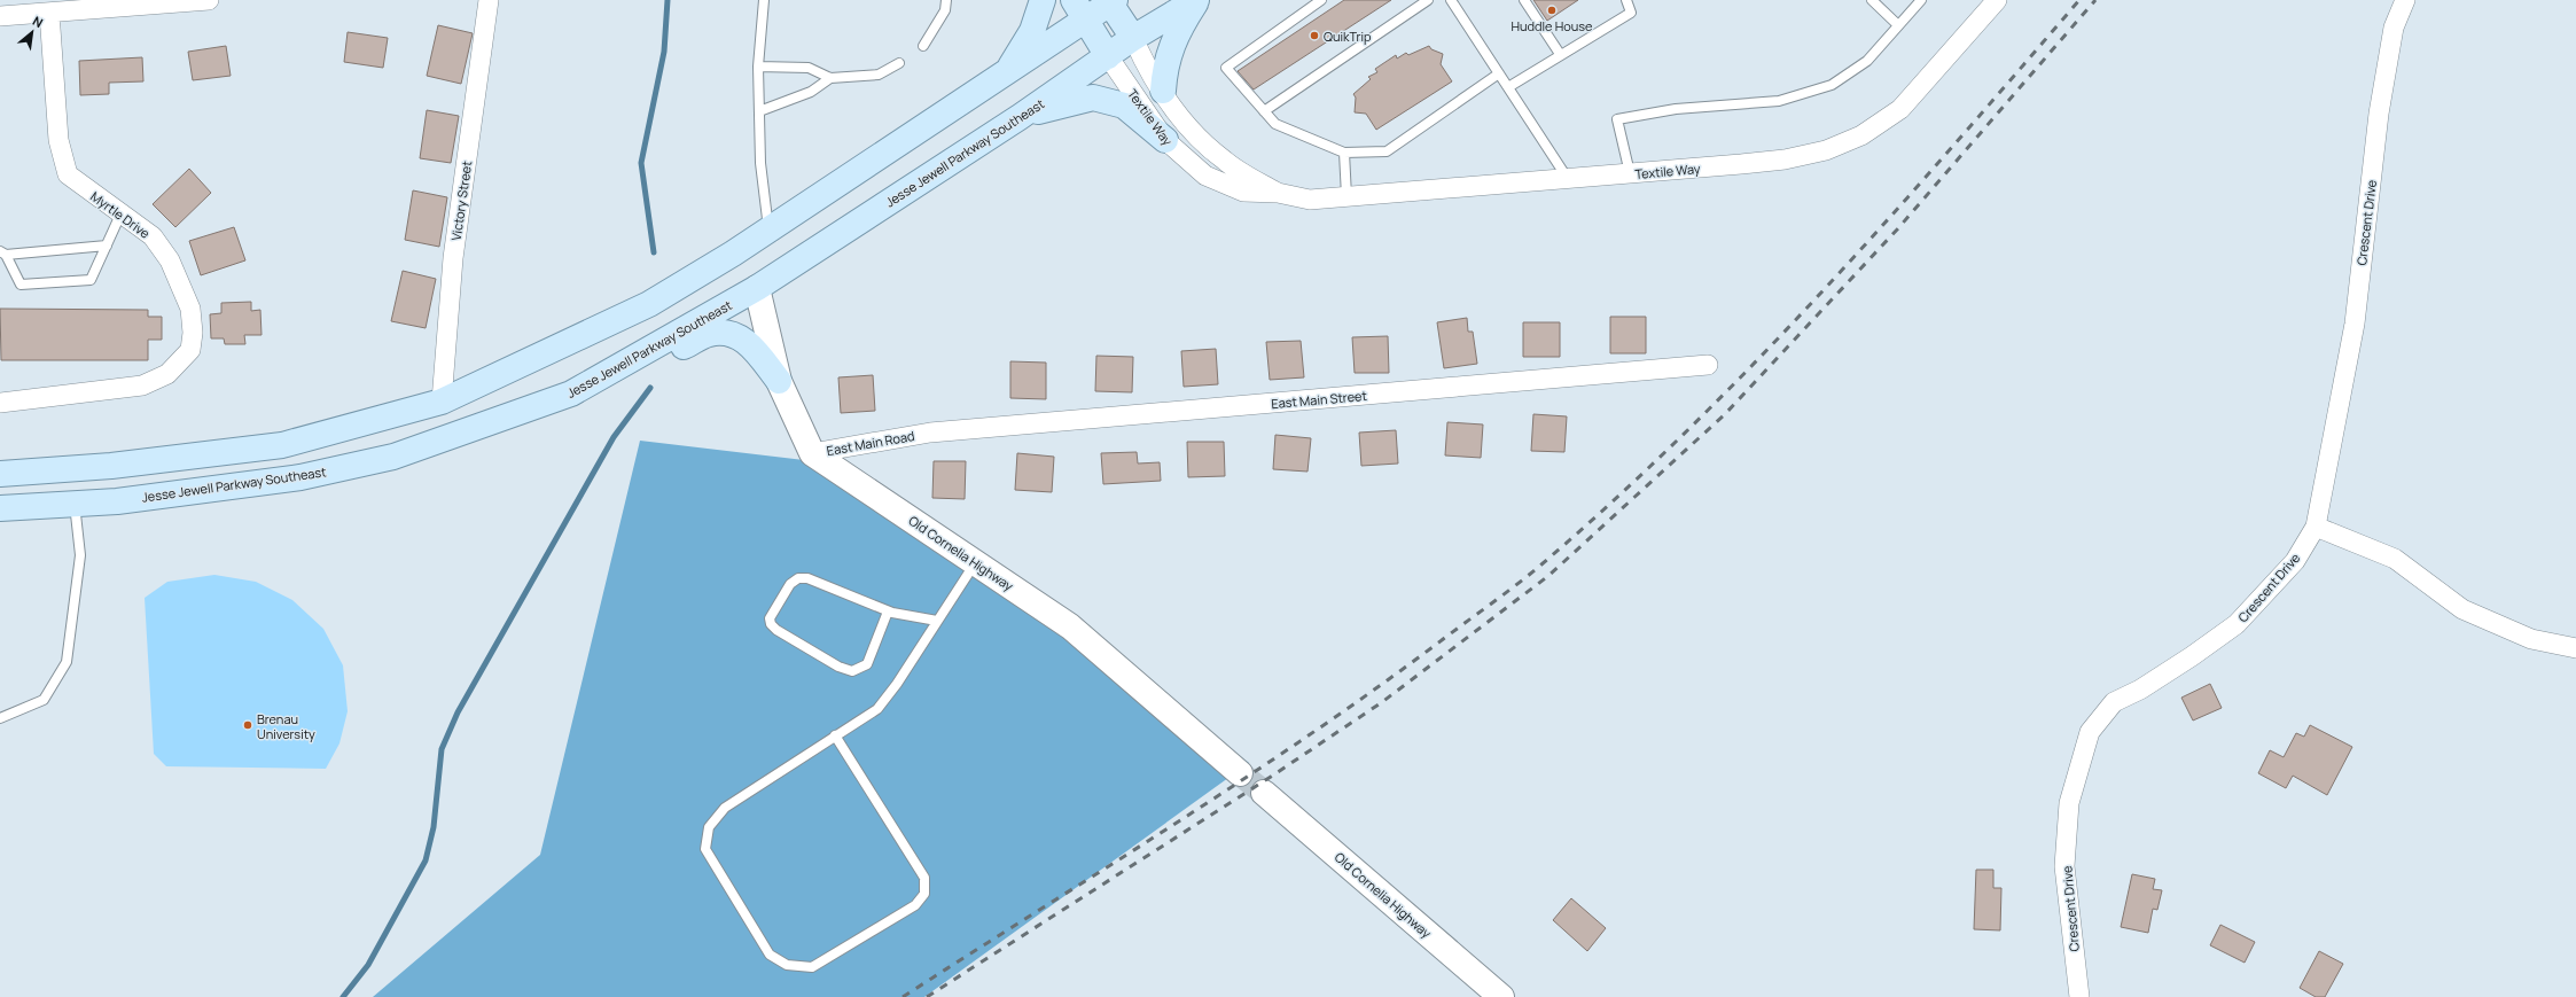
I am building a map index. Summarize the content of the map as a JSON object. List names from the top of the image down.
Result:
{
  "streets": {
    "main road": ["Jesse Jewell Parkway Southeast"],
    "street": [
      "Textile Way",
      "Victory Street",
      "Myrtle Drive",
      "Crescent Drive",
      "East Main Street",
      "East Main Road",
      "Old Cornelia Highway"
    ]
  },
  "crossings": [
    ["Textile Way", "Jesse Jewell Parkway Southeast"],
    ["East Main Street", "East Main Road"],
    ["East Main Road", "Old Cornelia Highway"]
  ],
  "places": ["Huddle House", "QuikTrip", "Brenau University"],
  "north": "top right"
}
